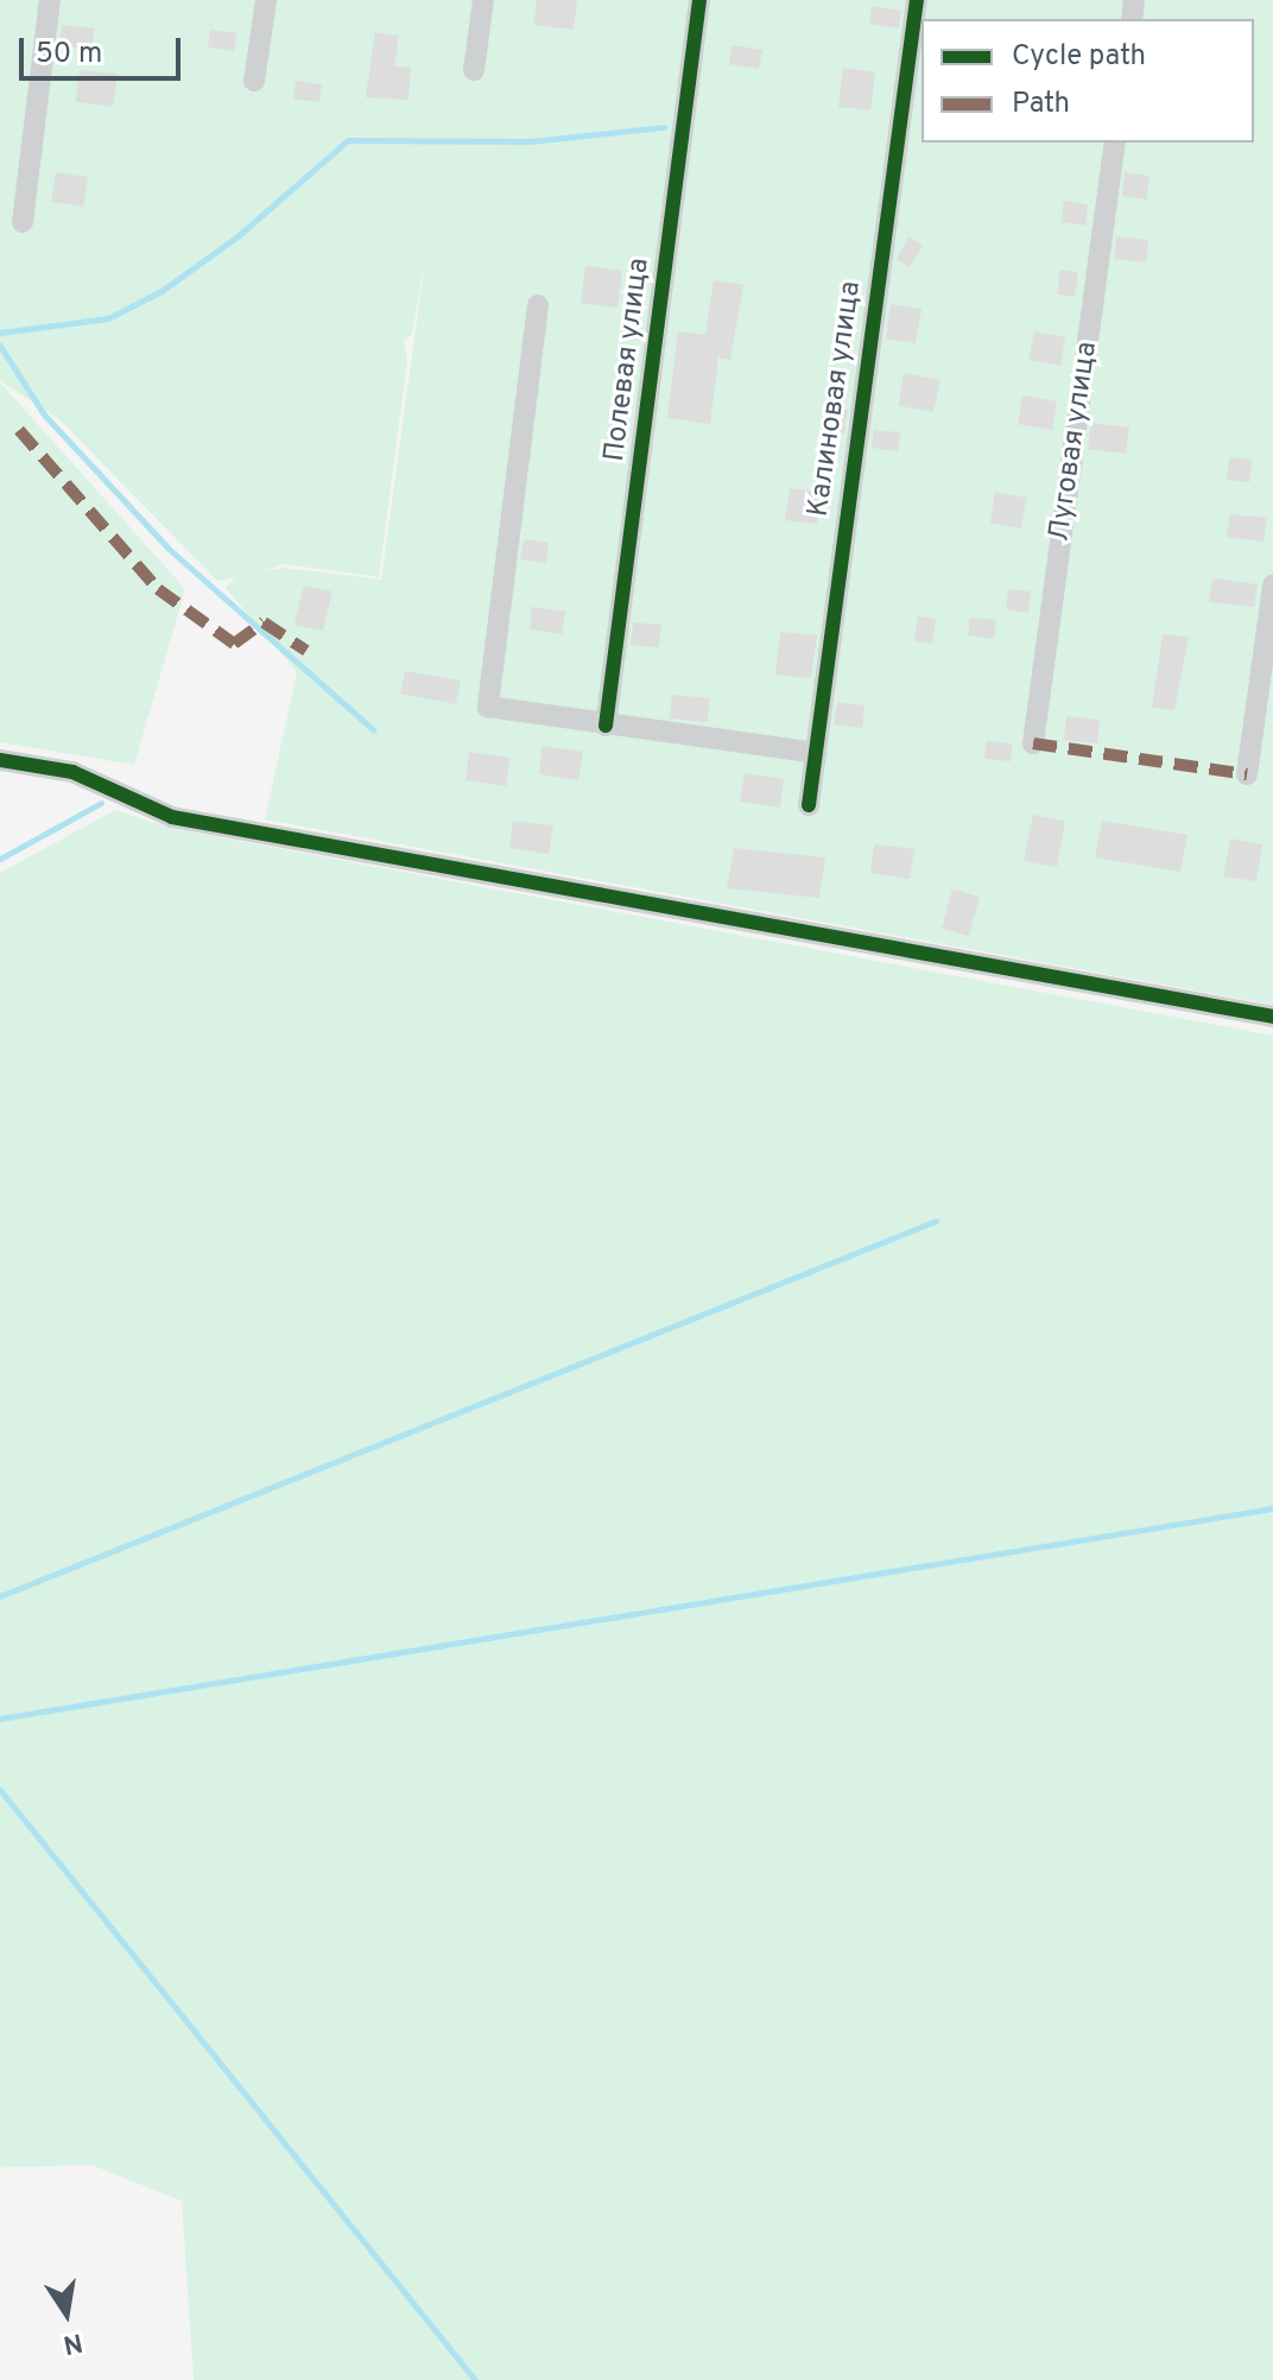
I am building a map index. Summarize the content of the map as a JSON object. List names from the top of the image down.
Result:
{
  "streets": {
    "street": ["Полевая улица", "Калиновая улица", "Луговая улица"]
  },
  "legend": ["Cycle path", "Path"],
  "scale_bar": "50 m",
  "north": "bottom"
}
